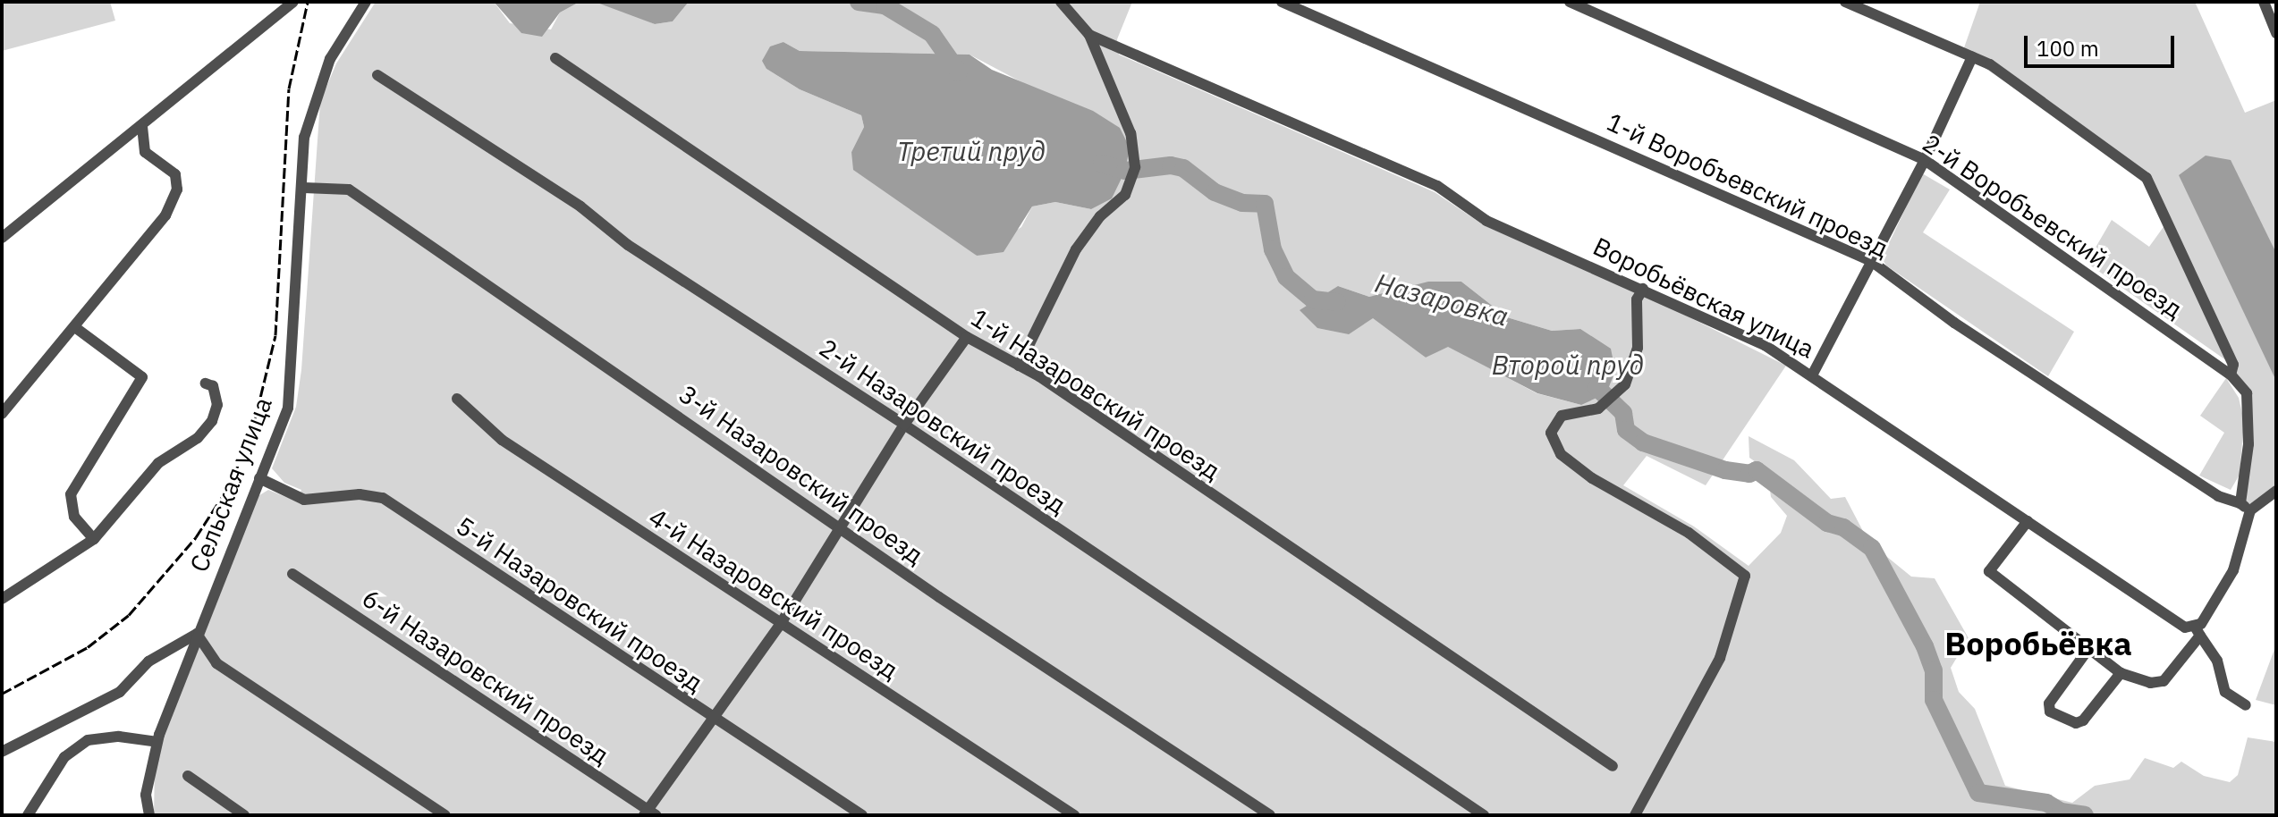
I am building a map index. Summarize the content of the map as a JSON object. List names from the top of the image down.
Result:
{
  "streets": {
    "street": [
      "1-й Воробъевский проезд",
      "2-й Воробъевский проезд",
      "Воробьёвская улица",
      "1-й Назаровский проезд",
      "2-й Назаровский проезд",
      "3-й Назаровский проезд",
      "Сельская улица",
      "4-й Назаровский проезд",
      "5-й Назаровский проезд",
      "6-й Назаровский проезд"
    ]
  },
  "crossings": [
    ["3-й Назаровский проезд", "Сельская улица"],
    ["Сельская улица", "5-й Назаровский проезд"]
  ],
  "districts": ["Воробьёвка"],
  "water": ["Третий пруд", "Назаровка", "Второй пруд"],
  "scale_bar": "100 m"
}
